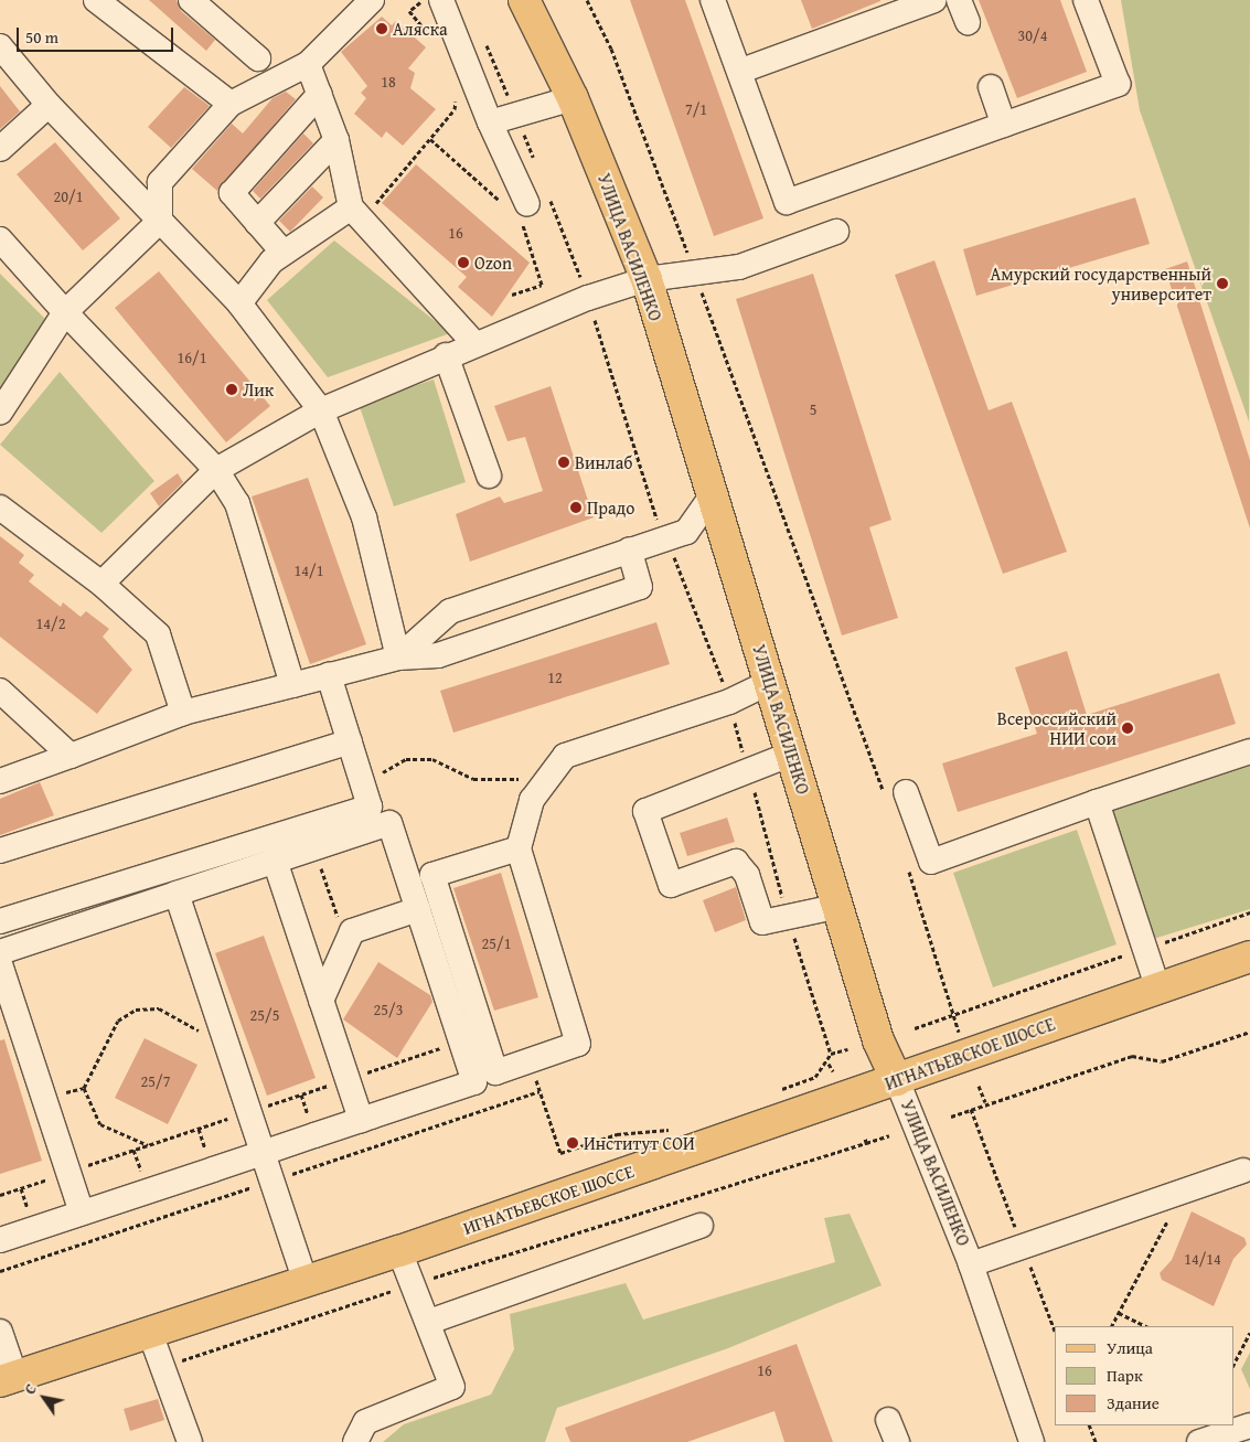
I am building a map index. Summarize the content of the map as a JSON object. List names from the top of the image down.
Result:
{
  "streets": {
    "main road": ["УЛИЦА ВАСИЛЕНКО", "ИГНАТЬЕВСКОЕ ШОССЕ"]
  },
  "crossings": [
    ["УЛИЦА ВАСИЛЕНКО", "ИГНАТЬЕВСКОЕ ШОССЕ"]
  ],
  "places": [
    "Аляска",
    "Ozon",
    "Амурский государственный университет",
    "Лик",
    "Винлаб",
    "Прадо",
    "Всероссийский НИИ сои",
    "Институт СОИ"
  ],
  "house_numbers": [
    "30/4",
    "18",
    "7/1",
    "20/1",
    "16",
    "16/1",
    "5",
    "14/1",
    "14/2",
    "12",
    "25/1",
    "25/3",
    "25/5",
    "25/7",
    "14/14",
    "16"
  ],
  "legend": ["Улица", "Парк", "Здание"],
  "scale_bar": "50 m",
  "north": "top left"
}
